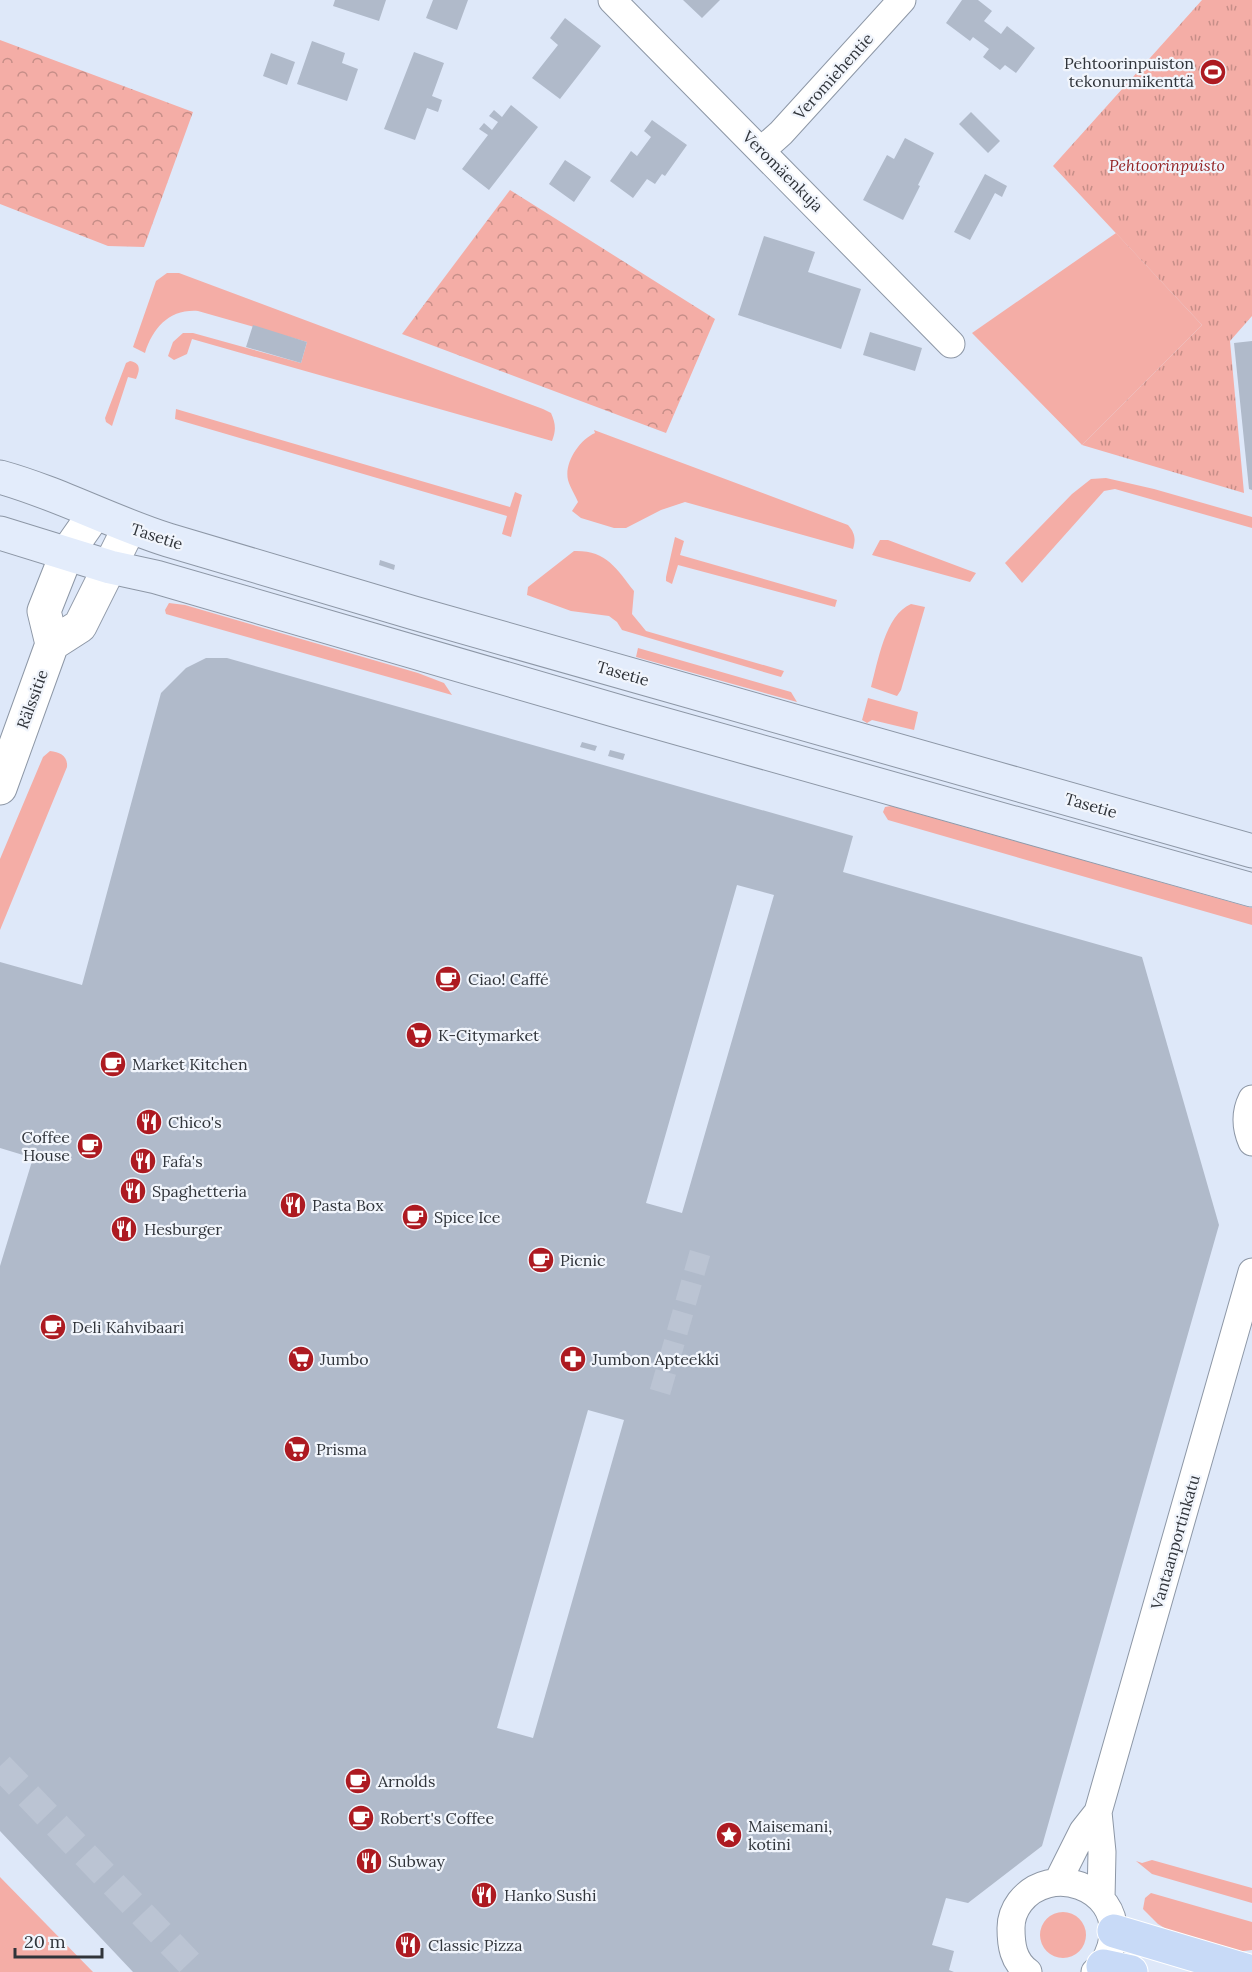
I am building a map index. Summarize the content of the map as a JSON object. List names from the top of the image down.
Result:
{
  "streets": {
    "main road": ["Tasetie"],
    "street": [
      "Veromiehentie",
      "Veromäenkuja",
      "Rälssitie",
      "Vantaanportinkatu"
    ]
  },
  "crossings": [
    ["Veromiehentie", "Veromäenkuja"]
  ],
  "parks": ["Pehtoorinpuisto"],
  "places": {
    "sports": ["Pehtoorinpuiston tekonurmikenttä"],
    "cafe": [
      "Ciao! Caffé",
      "Market Kitchen",
      "Coffee House",
      "Spice Ice",
      "Picnic",
      "Deli Kahvibaari",
      "Arnolds",
      "Robert's Coffee"
    ],
    "supermarket": ["K-Citymarket", "Jumbo", "Prisma"],
    "restaurant": [
      "Chico's",
      "Fafa's",
      "Spaghetteria",
      "Pasta Box",
      "Hesburger",
      "Subway",
      "Hanko Sushi",
      "Classic Pizza"
    ],
    "pharmacy": ["Jumbon Apteekki"],
    "place": ["Maisemani, kotini"]
  },
  "scale_bar": "20 m"
}
